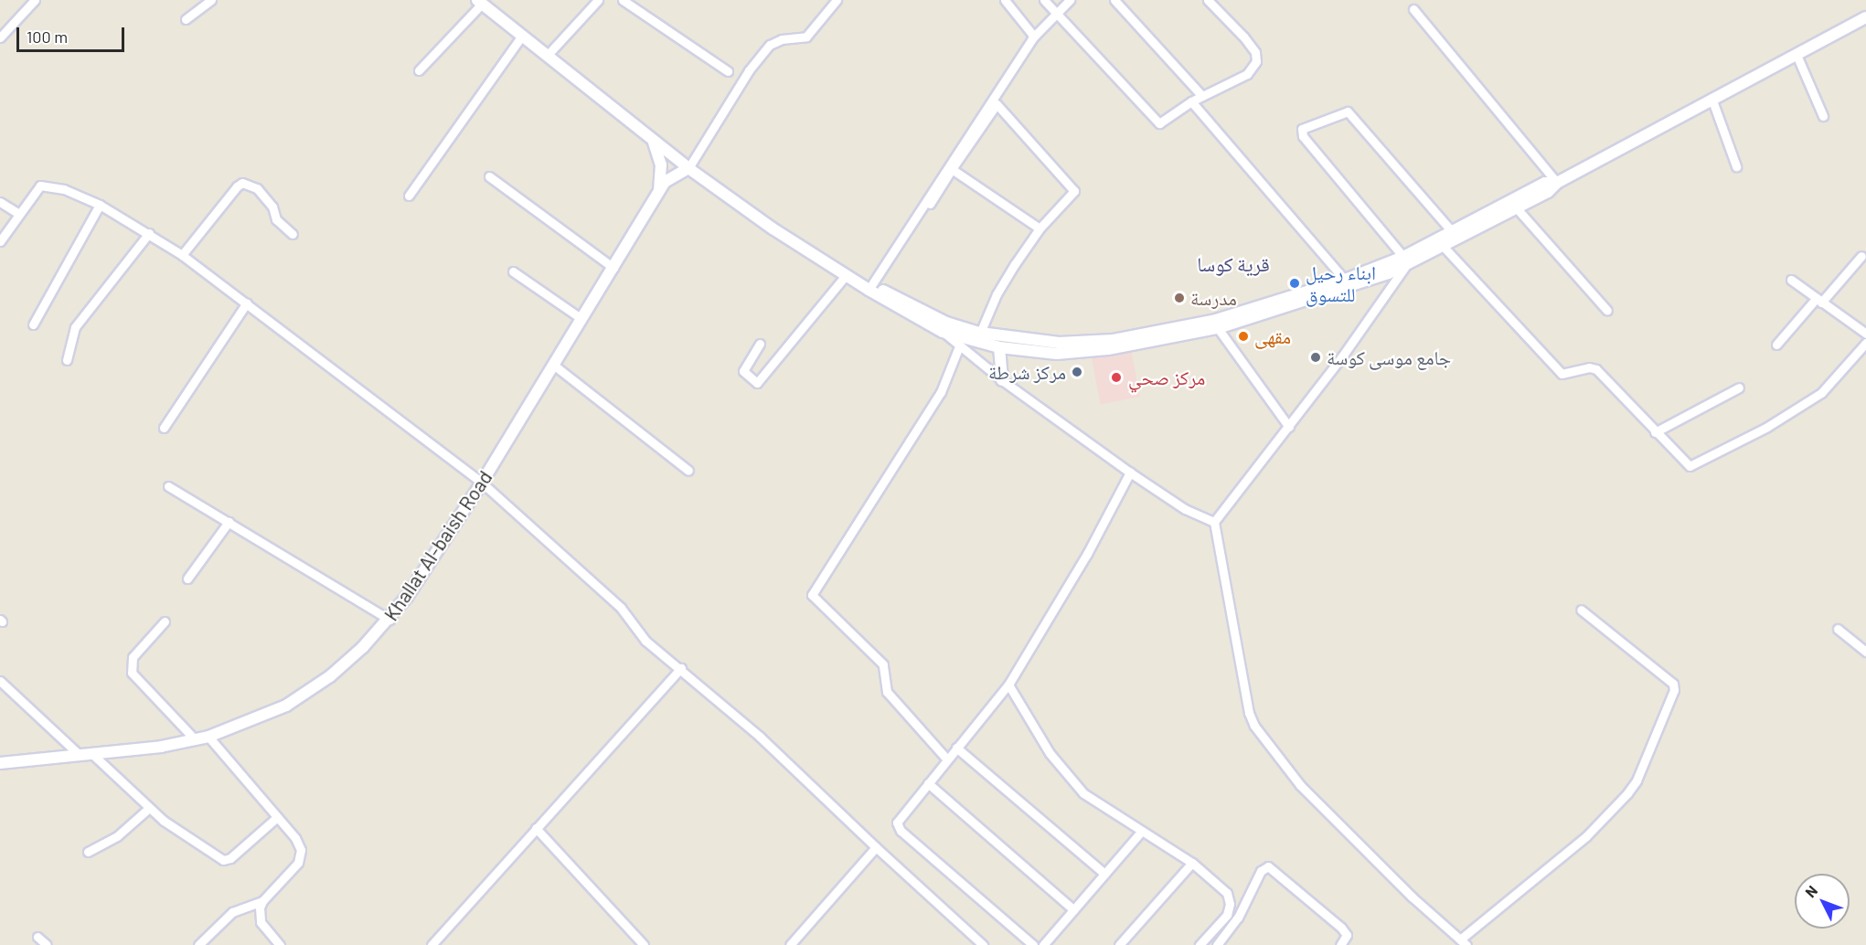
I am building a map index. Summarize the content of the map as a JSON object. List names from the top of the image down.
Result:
{
  "streets": {
    "street": ["Khallat Al-baish Road"]
  },
  "districts": ["قرية كوسا"],
  "places": [
    "ابناء رحيل للتسوق",
    "مدرسة",
    "مقهى",
    "جامع موسى كوسة",
    "مركز شرطة",
    "مركز صحي"
  ],
  "scale_bar": "100 m",
  "north": "top left"
}
